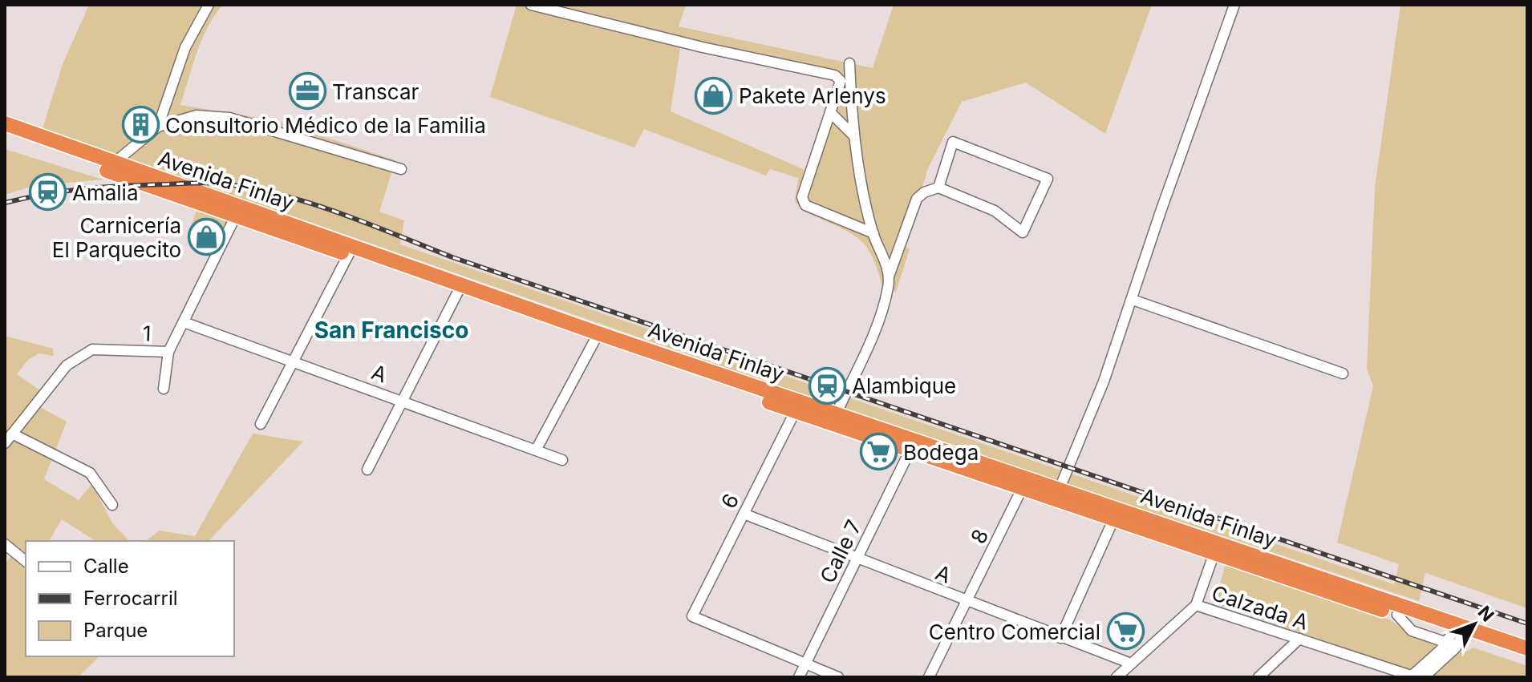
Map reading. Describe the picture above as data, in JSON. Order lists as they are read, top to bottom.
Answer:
{
  "streets": {
    "highway": ["Avenida Finlay"],
    "street": [
      "1",
      "A",
      "6",
      "8",
      "Calle 7",
      "Calzada A"
    ]
  },
  "crossings": [
    ["Avenida Finlay", "1"],
    ["Avenida Finlay", "6"],
    ["Avenida Finlay", "8"],
    ["Avenida Finlay", "Calle 7"],
    ["1", "A"],
    ["A", "6"],
    ["A", "8"],
    ["A", "Calle 7"],
    ["A", "Calzada A"],
    ["6", "Calle 7"]
  ],
  "districts": ["San Francisco"],
  "places": {
    "office": ["Transcar"],
    "shop": ["Pakete Arlenys", "Carnicería El Parquecito"],
    "building": ["Consultorio Médico de la Familia"],
    "station": ["Amalia", "Alambique"],
    "supermarket": ["Bodega", "Centro Comercial"]
  },
  "legend": ["Calle", "Ferrocarril", "Parque"],
  "north": "top right"
}
